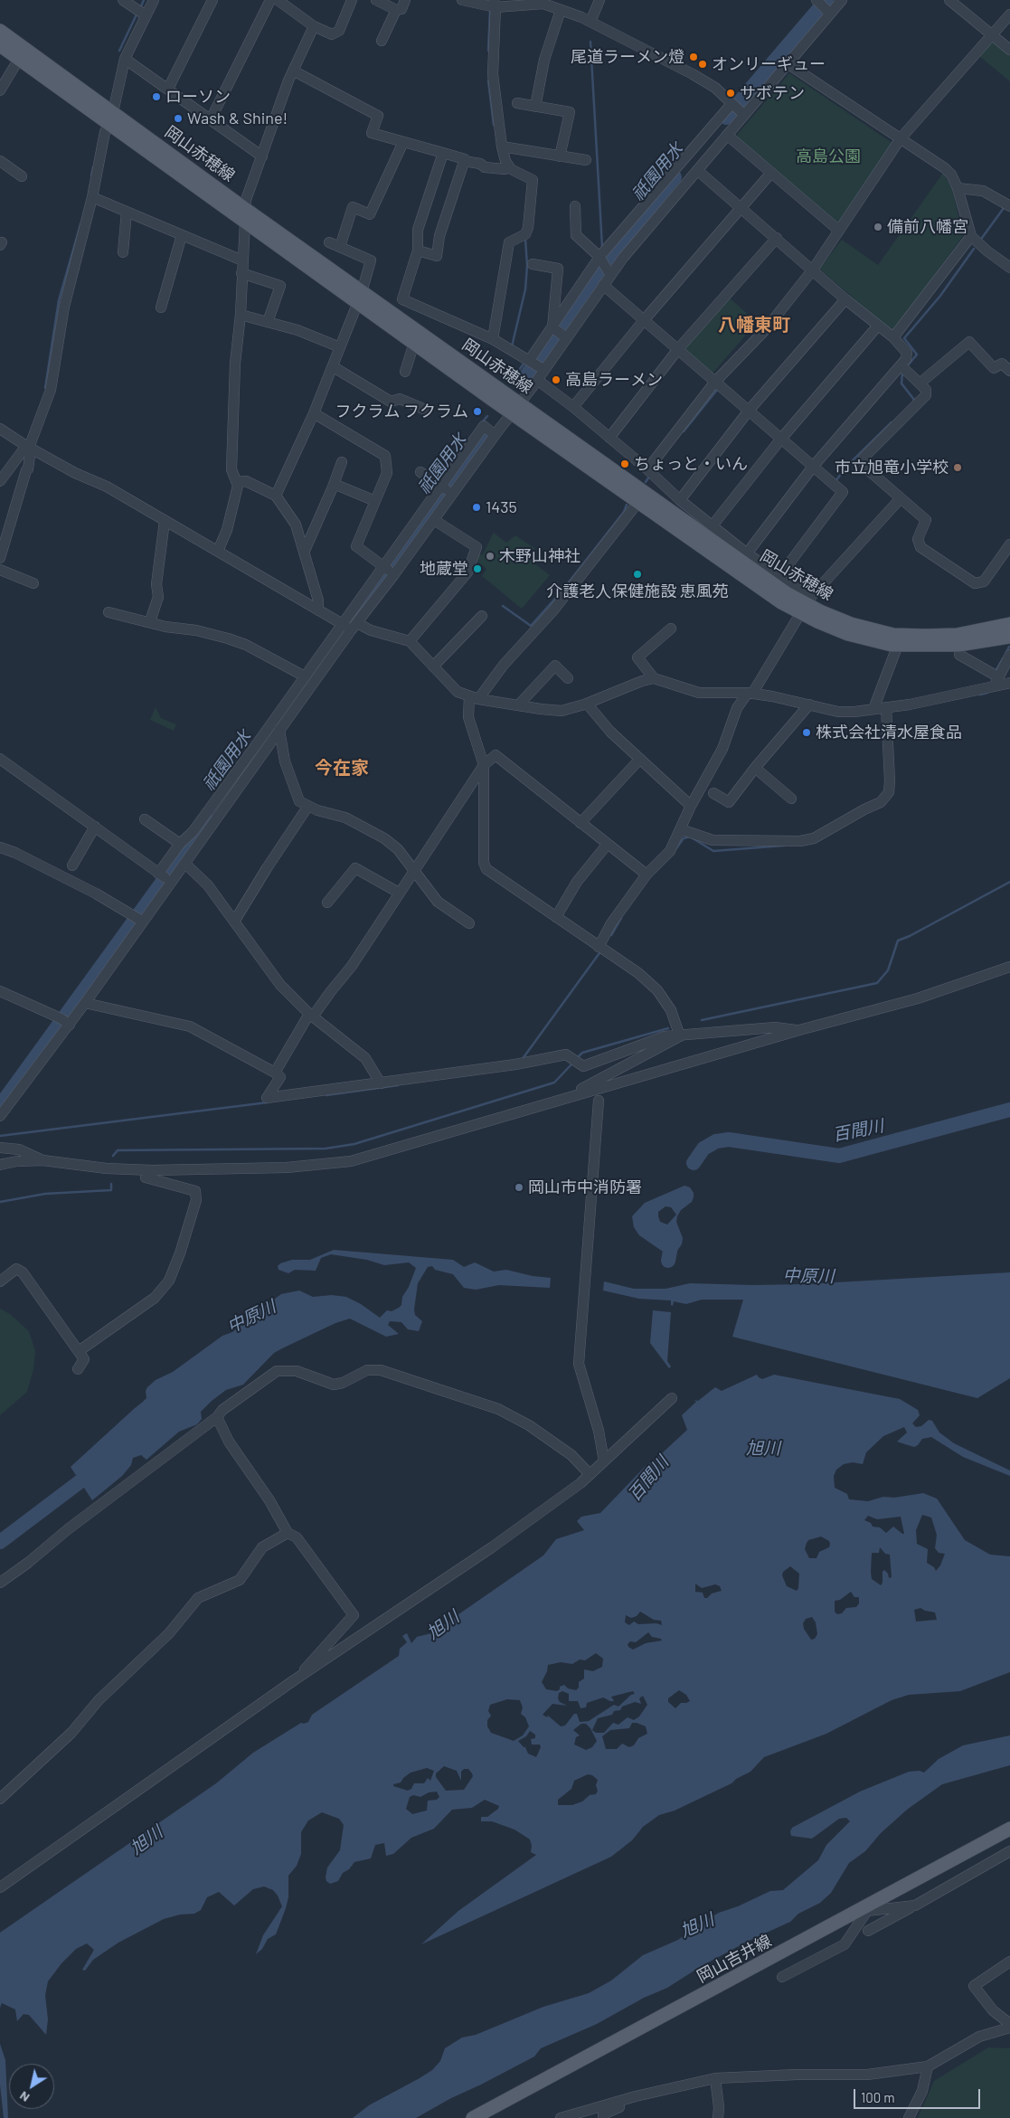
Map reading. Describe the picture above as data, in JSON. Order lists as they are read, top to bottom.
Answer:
{
  "streets": {
    "main road": ["岡山赤穂線", "岡山吉井線"]
  },
  "districts": ["八幡東町", "今在家"],
  "water": [
    "祇園用水",
    "百間川",
    "中原川",
    "旭川"
  ],
  "parks": ["高島公園"],
  "places": [
    "尾道ラーメン燈",
    "オンリーギュー",
    "サボテン",
    "ローソン",
    "Wash & Shine!",
    "備前八幡宮",
    "高島ラーメン",
    "フクラム フクラム",
    "ちょっと・いん",
    "市立旭竜小学校",
    "1435",
    "木野山神社",
    "地蔵堂",
    "介護老人保健施設 恵風苑",
    "株式会社清水屋食品",
    "岡山市中消防署"
  ],
  "scale_bar": "100 m",
  "north": "bottom left"
}
